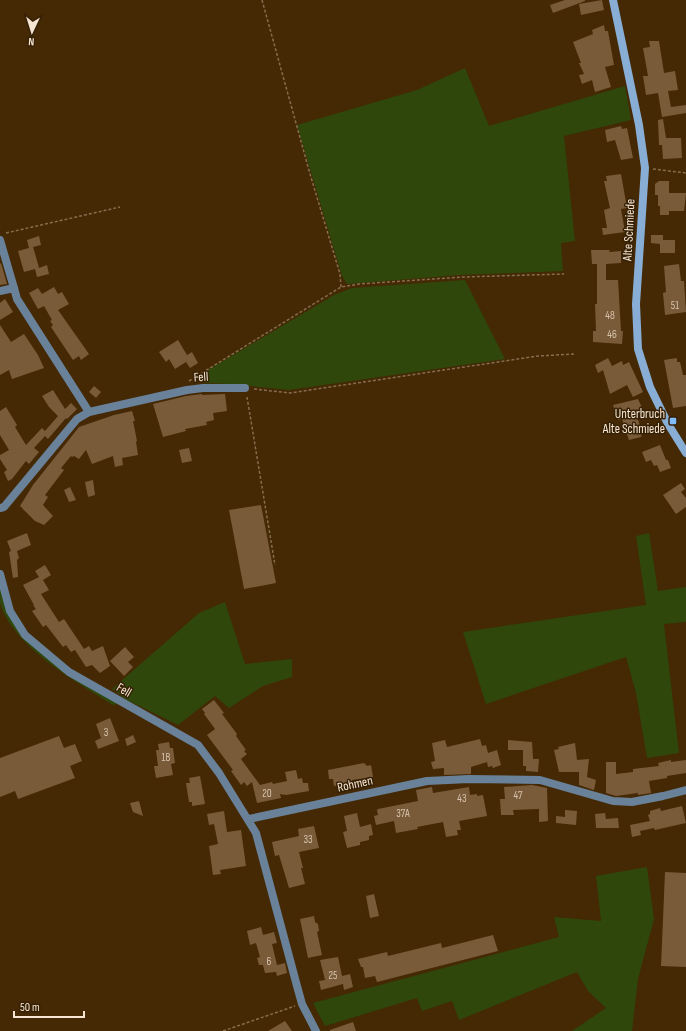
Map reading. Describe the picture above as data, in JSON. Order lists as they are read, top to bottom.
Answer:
{
  "streets": {
    "street": ["Alte Schmiede", "Fell", "Rohmen"]
  },
  "crossings": [
    ["Fell", "Rohmen"]
  ],
  "places": {
    "transit": ["Unterbruch Alte Schmiede"]
  },
  "house_numbers": [
    "51",
    "48",
    "46",
    "3",
    "1B",
    "20",
    "47",
    "43",
    "37A",
    "33",
    "6",
    "25"
  ],
  "scale_bar": "50 m",
  "north": "bottom"
}
